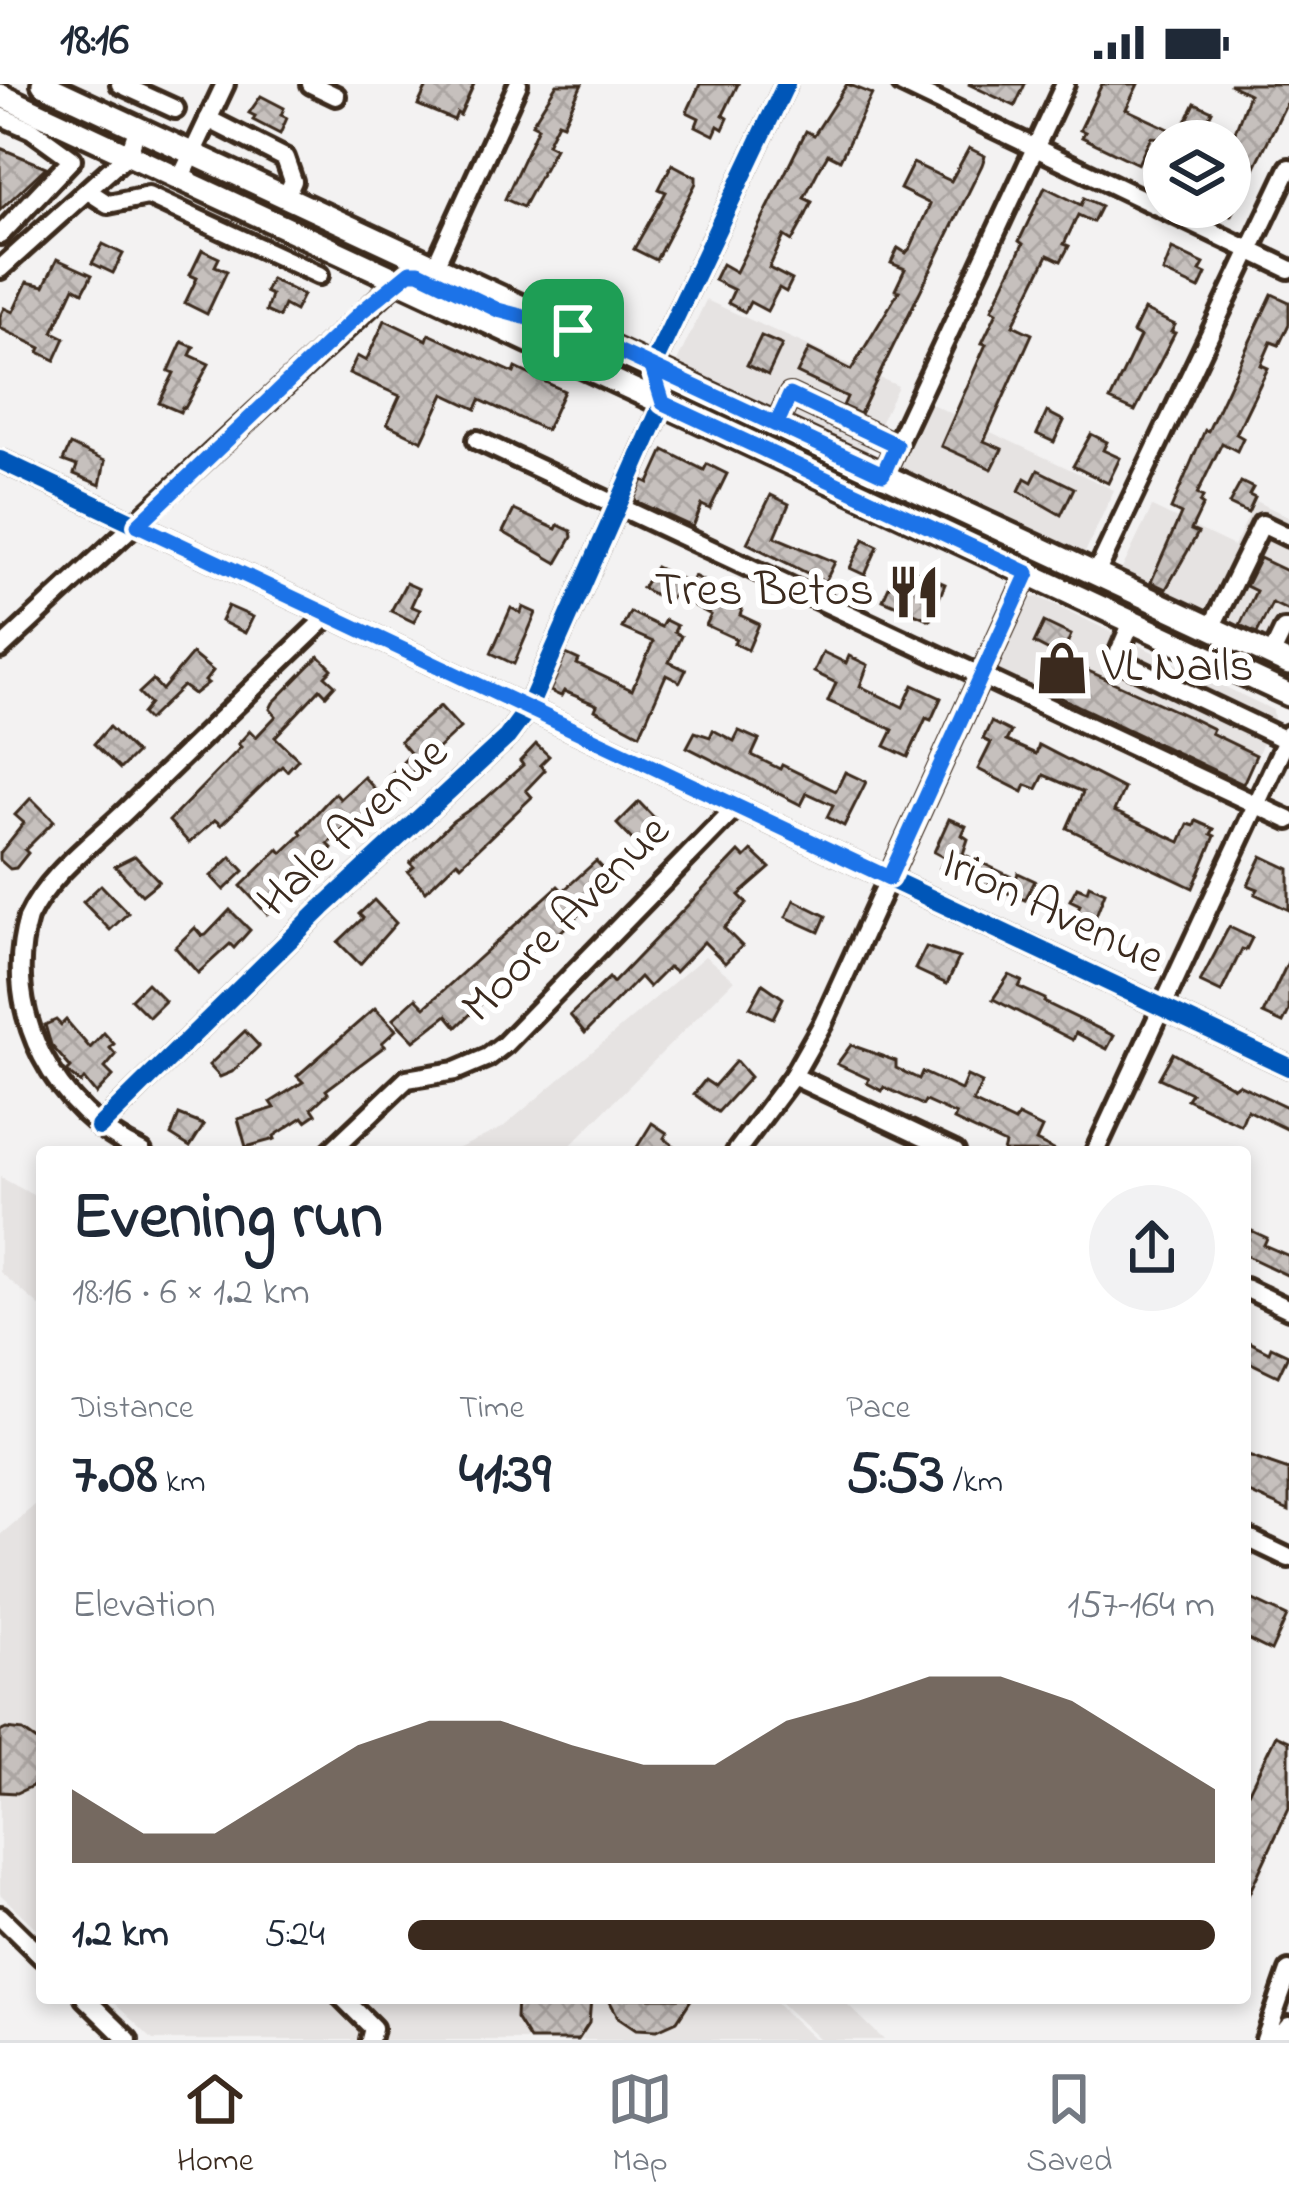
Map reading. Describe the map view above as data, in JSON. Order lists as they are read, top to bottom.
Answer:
{
  "streets": {
    "street": ["Hale Avenue", "Irion Avenue", "Moore Avenue"]
  },
  "crossings": [
    ["Hale Avenue", "Irion Avenue"],
    ["Irion Avenue", "Moore Avenue"]
  ],
  "places": {
    "restaurant": ["Tres Betos"],
    "shop": ["VL Nails"]
  },
  "page": {
    "status": "18:16",
    "heading": ["Evening run", "18:16 · 6 × 1.2 km"],
    "stats": [
      ["Distance", "7.08 km"],
      ["Time", "41:39"],
      ["Pace", "5:53 /km"]
    ],
    "chart": ["Elevation", "157–164 m"],
    "list": [
      {
        "name": "1.2 km",
        "note": "5:24"
      }
    ],
    "tabs": ["Home", "Map", "Saved"]
  }
}
